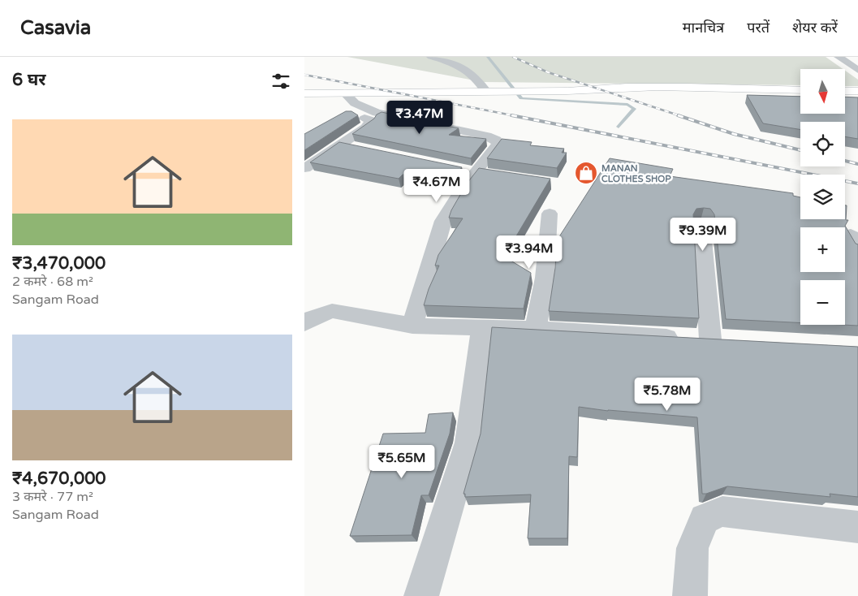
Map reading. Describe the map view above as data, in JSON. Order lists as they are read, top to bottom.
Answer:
{
  "places": {
    "shop": ["MANAN CLOTHES SHOP"]
  },
  "north": "bottom",
  "page": {
    "header": "Casavia",
    "nav": ["मानचित्र", "परतें", "शेयर करें"],
    "heading": "6 घर",
    "map_buttons": ["+", "−"],
    "price": [
      "₹3.47M",
      "₹4.67M",
      "₹9.39M",
      "₹3.94M",
      "₹5.78M",
      "₹5.65M"
    ],
    "list": [
      {
        "name": "₹3,470,000",
        "note": "2 कमरे · 68 m² · Sangam Road"
      },
      {
        "name": "₹4,670,000",
        "note": "3 कमरे · 77 m² · Sangam Road"
      }
    ]
  }
}
